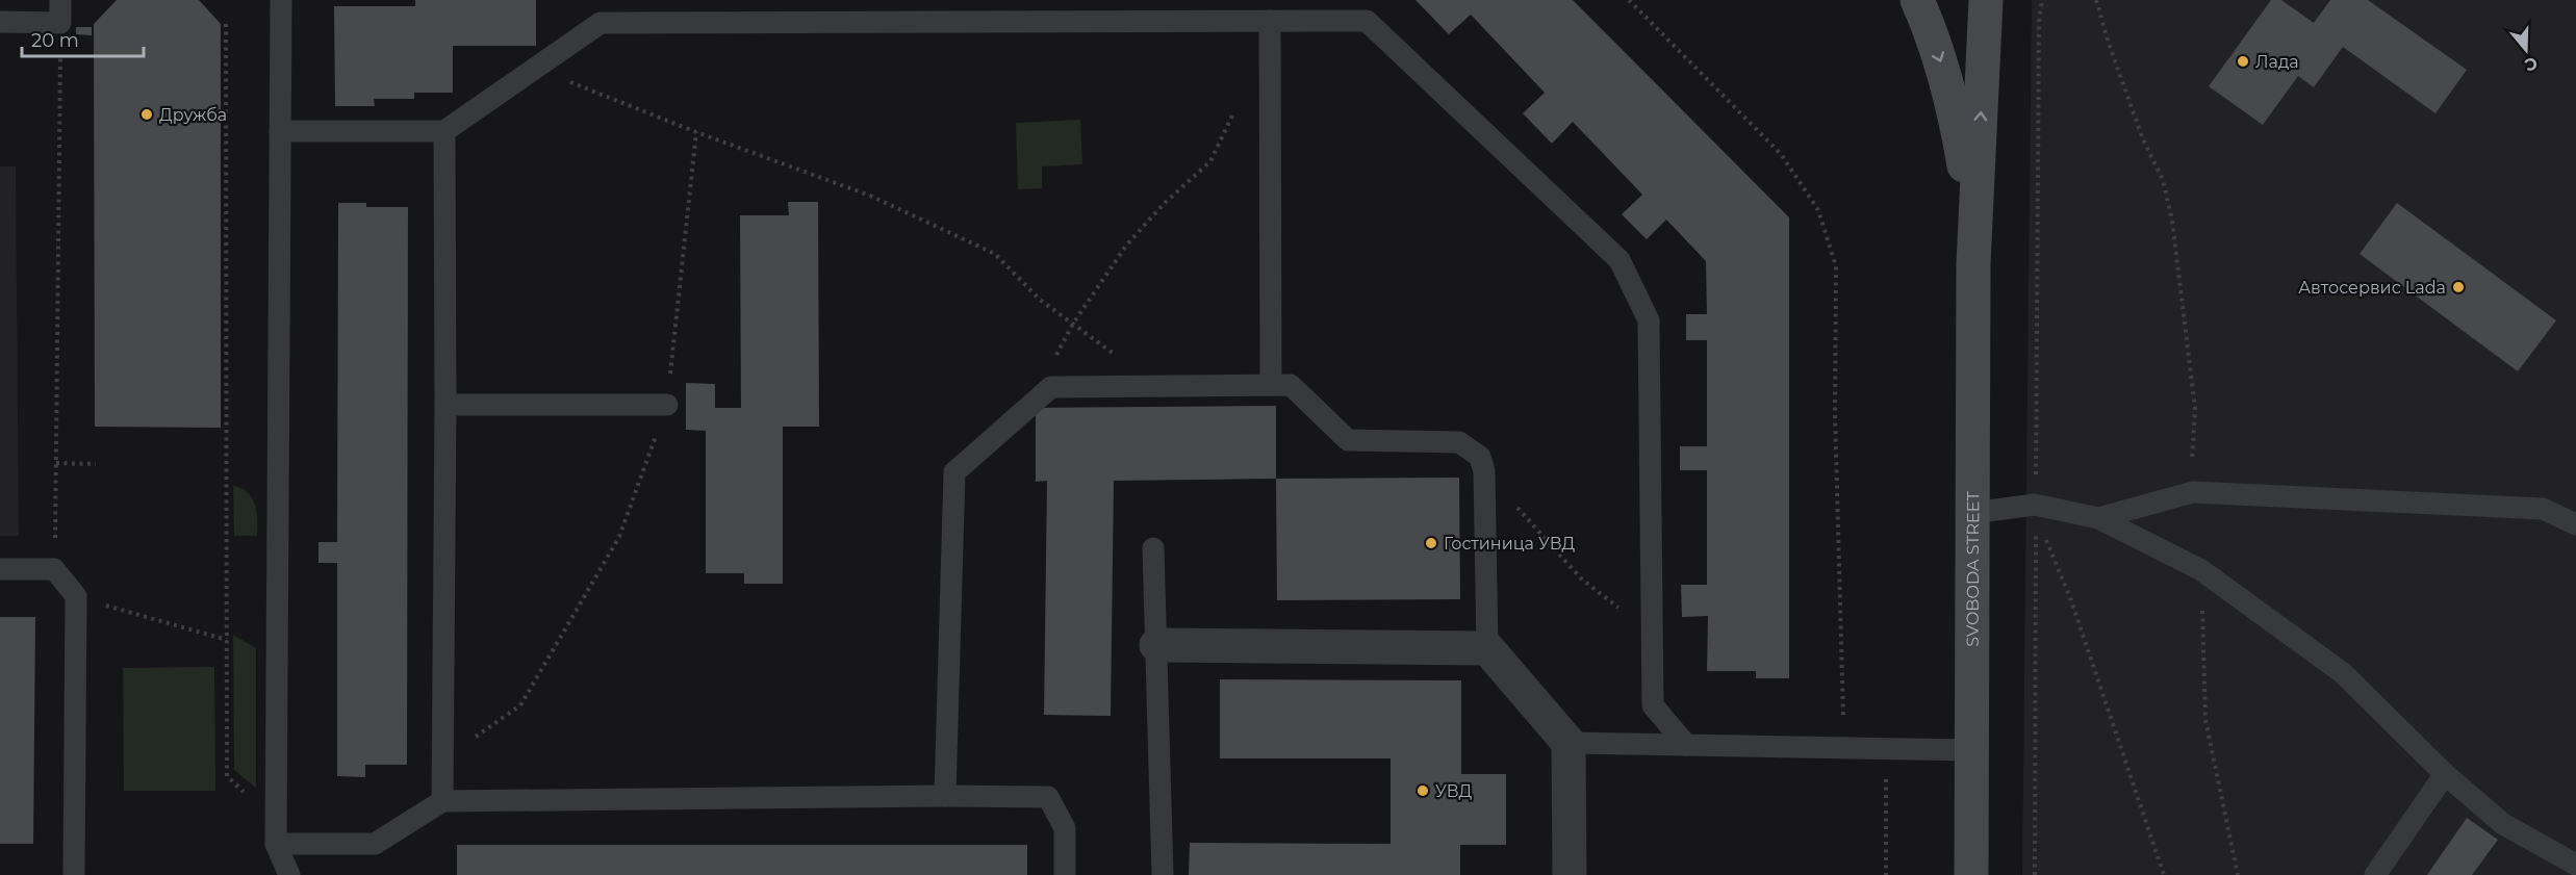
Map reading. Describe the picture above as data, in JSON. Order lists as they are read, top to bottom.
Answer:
{
  "streets": {
    "main road": ["SVOBODA STREET"]
  },
  "places": [
    "Лада",
    "Дружба",
    "Автосервис Lada",
    "Гостиница УВД",
    "УВД"
  ],
  "scale_bar": "20 m",
  "north": "bottom"
}
